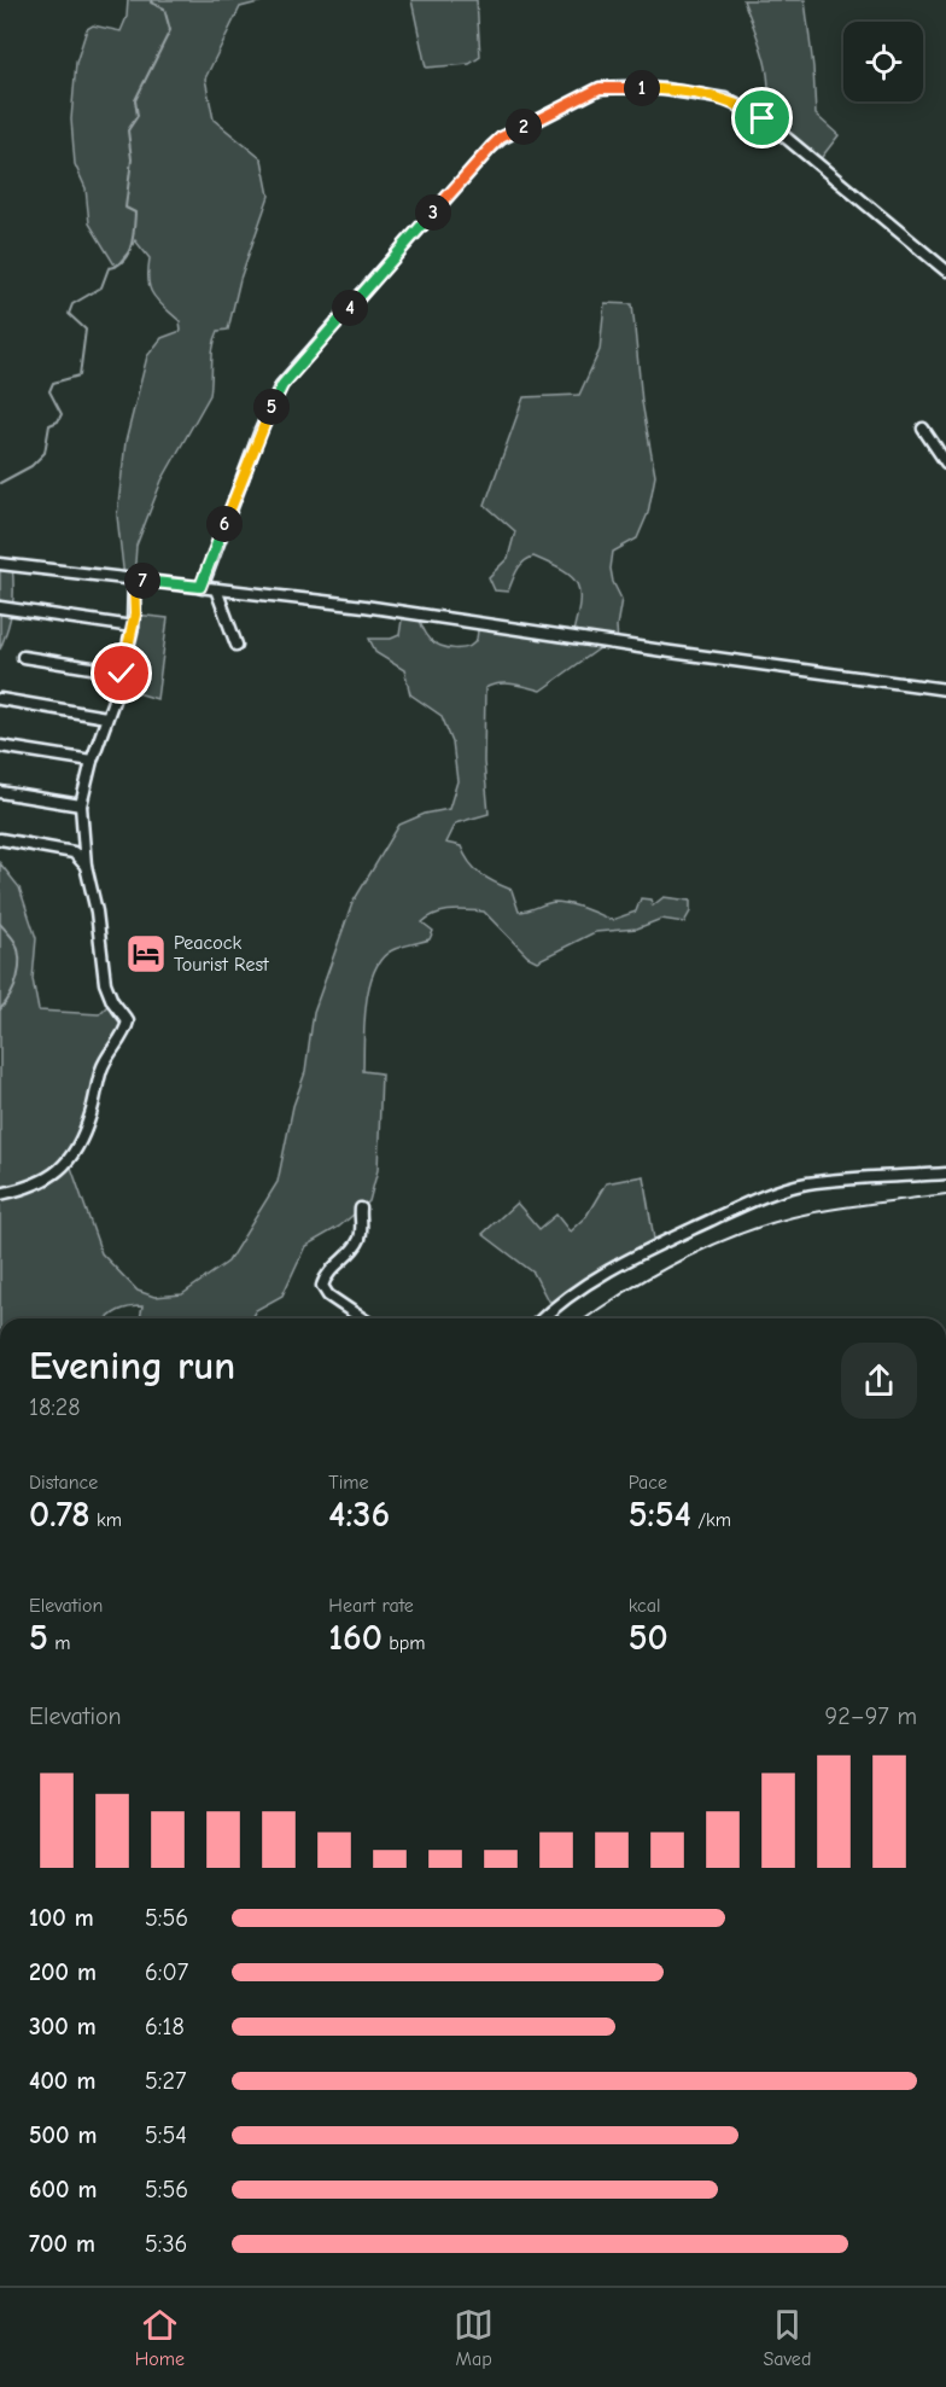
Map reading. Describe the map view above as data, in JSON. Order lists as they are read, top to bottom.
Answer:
{
  "places": {
    "hotel": ["Peacock Tourist Rest"]
  },
  "page": {
    "pins": [
      "1",
      "2",
      "3",
      "4",
      "5",
      "6",
      "7"
    ],
    "heading": ["Evening run", "18:28"],
    "stats": [
      ["Distance", "0.78 km"],
      ["Time", "4:36"],
      ["Pace", "5:54 /km"],
      ["Elevation", "5 m"],
      ["Heart rate", "160 bpm"],
      ["kcal", "50"]
    ],
    "chart": ["Elevation", "92–97 m"],
    "list": [
      {
        "name": "100 m",
        "note": "5:56"
      },
      {
        "name": "200 m",
        "note": "6:07"
      },
      {
        "name": "300 m",
        "note": "6:18"
      },
      {
        "name": "400 m",
        "note": "5:27"
      },
      {
        "name": "500 m",
        "note": "5:54"
      },
      {
        "name": "600 m",
        "note": "5:56"
      },
      {
        "name": "700 m",
        "note": "5:36"
      }
    ],
    "tabs": ["Home", "Map", "Saved"]
  }
}
